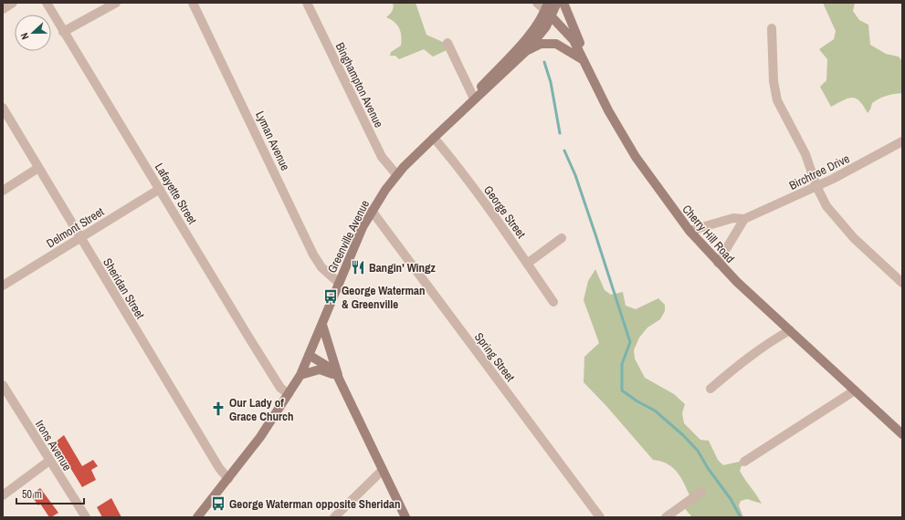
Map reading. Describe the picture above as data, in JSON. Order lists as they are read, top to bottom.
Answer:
{
  "streets": {
    "main road": ["Cherry Hill Road", "Greenville Avenue"],
    "street": [
      "Binghampton Avenue",
      "Lyman Avenue",
      "Birchtree Drive",
      "Lafayette Street",
      "George Street",
      "Delmont Street",
      "Sheridan Street",
      "Spring Street",
      "Irons Avenue"
    ]
  },
  "crossings": [
    ["Binghampton Avenue", "Greenville Avenue"],
    ["Lyman Avenue", "Greenville Avenue"],
    ["Birchtree Drive", "Cherry Hill Road"],
    ["Lafayette Street", "Delmont Street"],
    ["Lafayette Street", "Greenville Avenue"],
    ["George Street", "Greenville Avenue"],
    ["Delmont Street", "Sheridan Street"],
    ["Cherry Hill Road", "Greenville Avenue"],
    ["Greenville Avenue", "Sheridan Street"],
    ["Greenville Avenue", "Spring Street"]
  ],
  "places": {
    "restaurant": ["Bangin' Wingz"],
    "bus stop": ["George Waterman & Greenville", "George Waterman opposite Sheridan"],
    "church": ["Our Lady of Grace Church"]
  },
  "scale_bar": "50 m",
  "north": "left"
}
